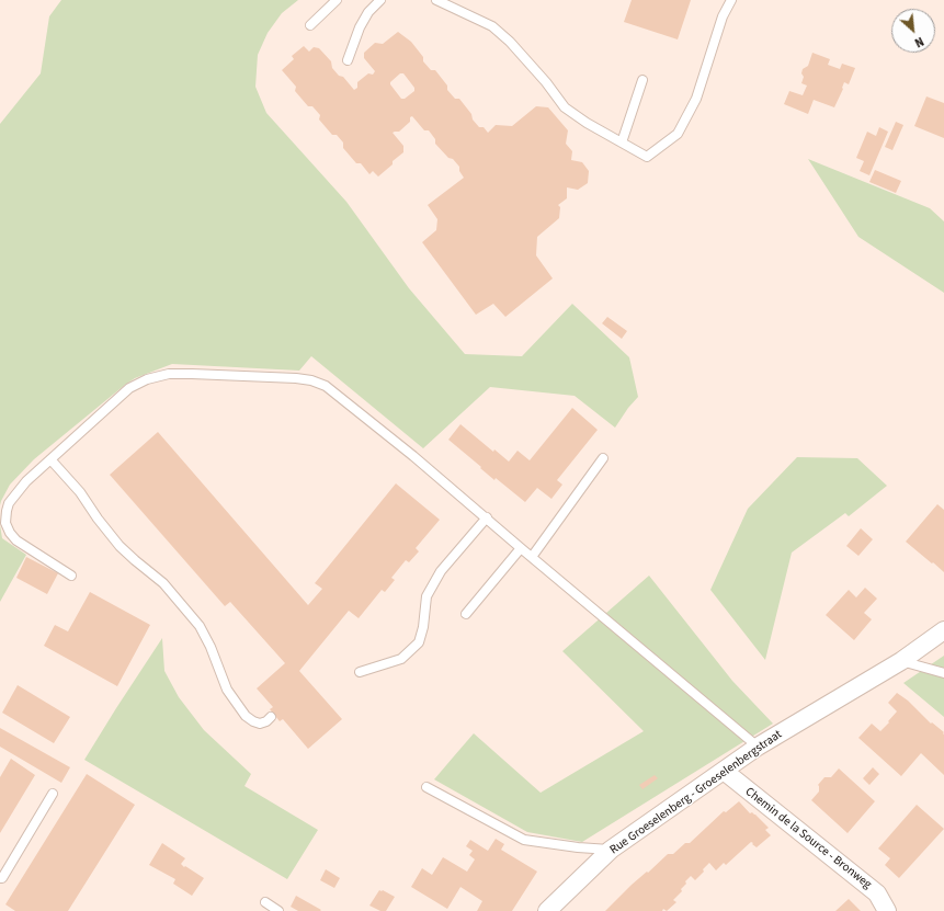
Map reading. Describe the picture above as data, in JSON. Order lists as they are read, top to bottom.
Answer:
{
  "streets": {
    "street": ["Rue Groeselenberg - Groeselenbergstraat", "Chemin de la Source - Bronweg"]
  },
  "crossings": [
    ["Rue Groeselenberg - Groeselenbergstraat", "Chemin de la Source - Bronweg"]
  ],
  "north": "bottom right"
}
